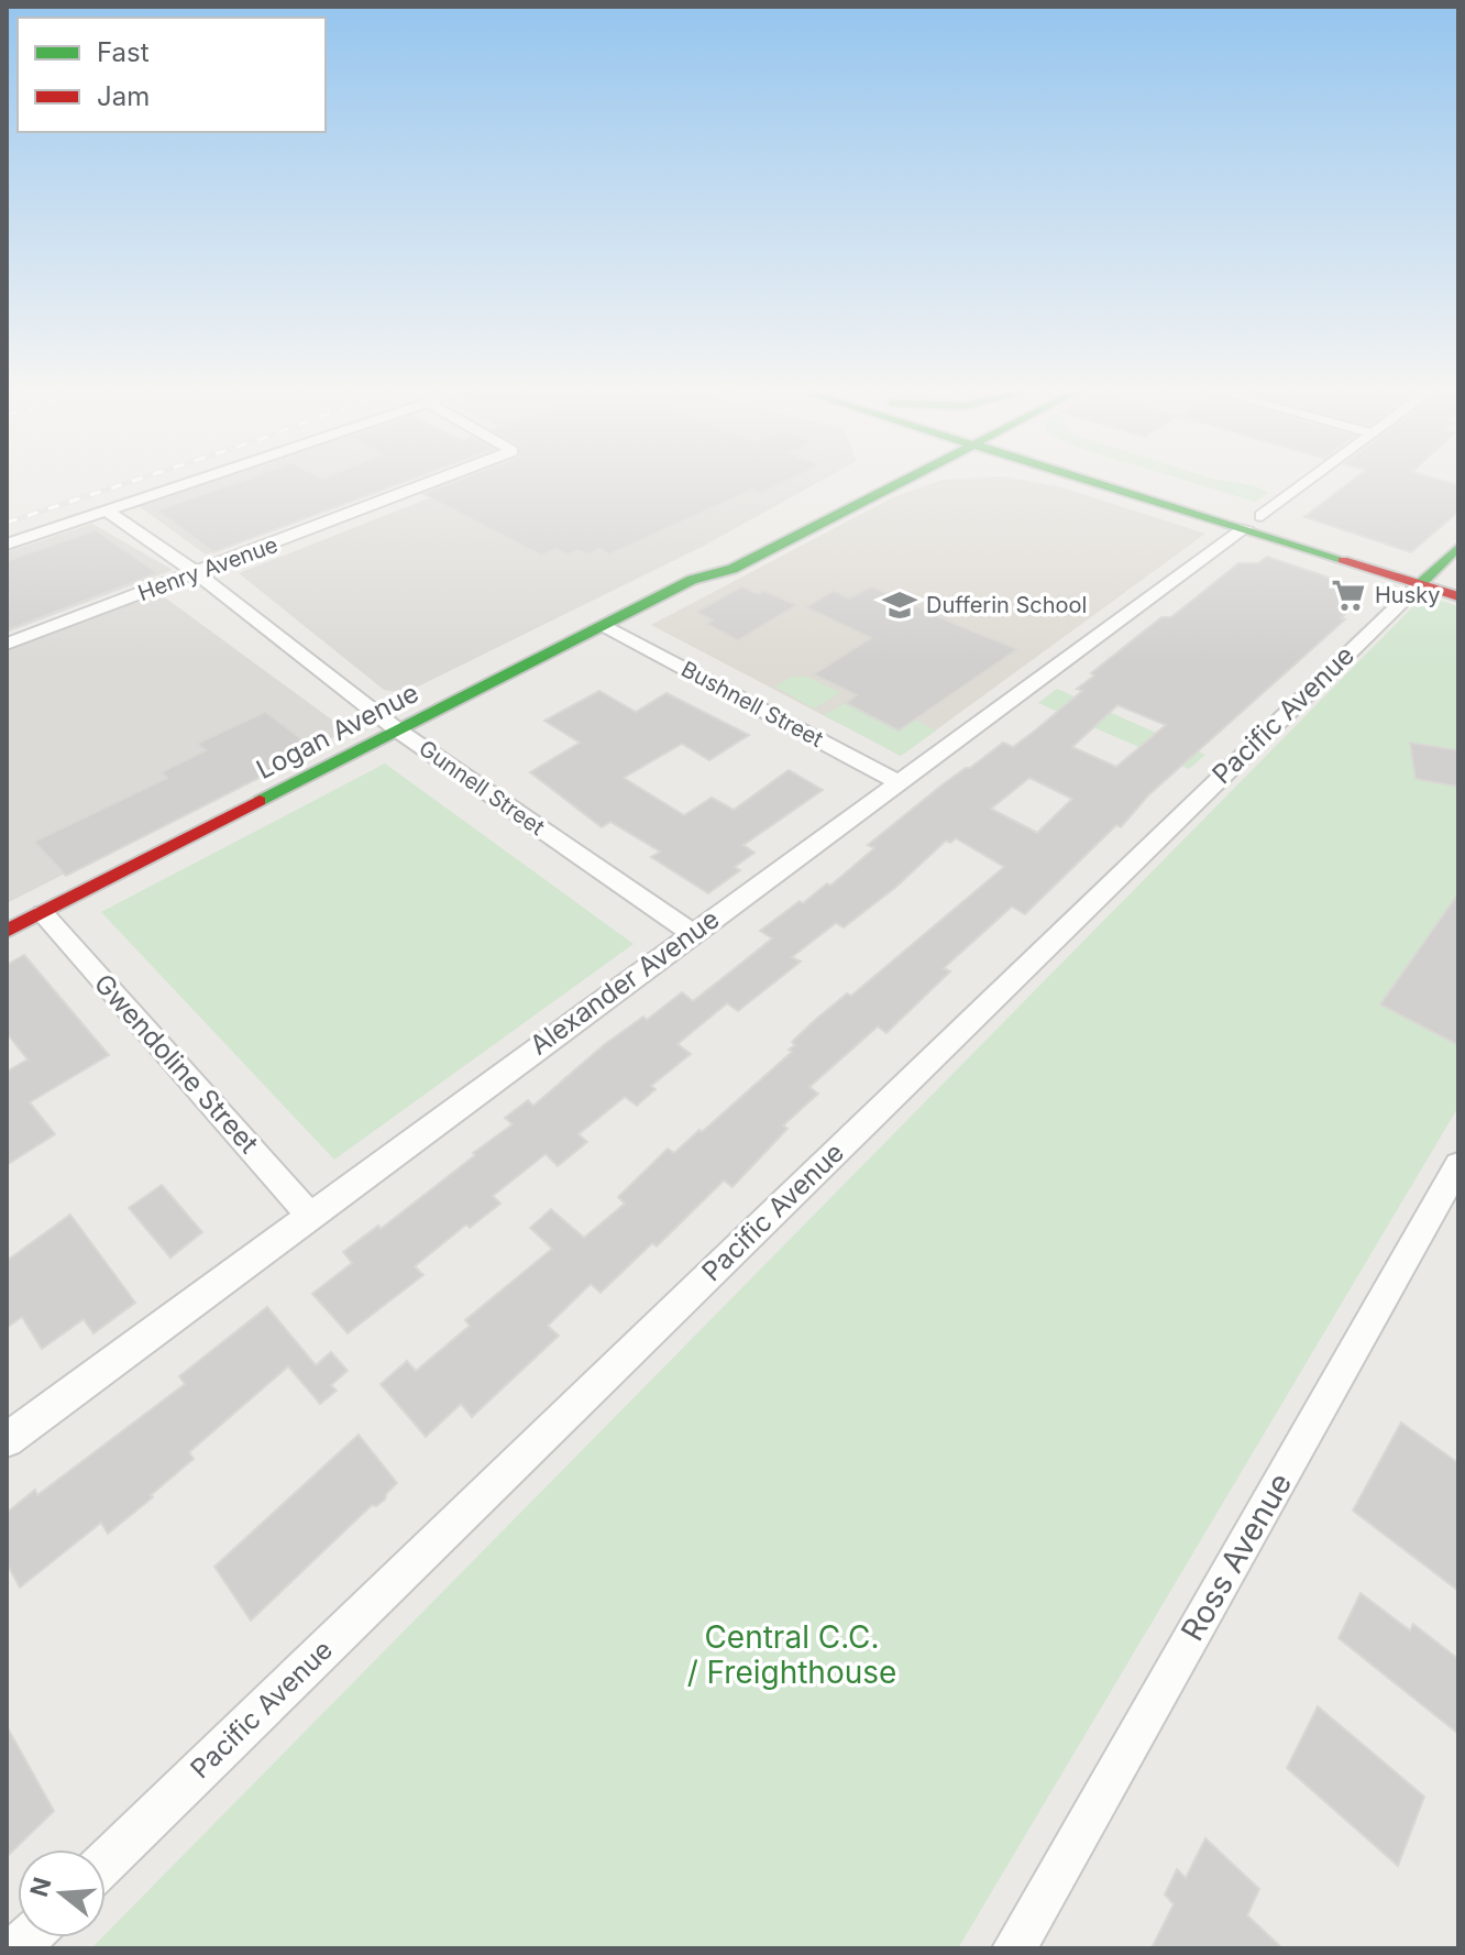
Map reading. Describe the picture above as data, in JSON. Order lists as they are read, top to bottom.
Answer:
{
  "streets": {
    "main road": ["Pacific Avenue", "Logan Avenue"],
    "street": [
      "Henry Avenue",
      "Bushnell Street",
      "Gunnell Street",
      "Alexander Avenue",
      "Gwendoline Street",
      "Ross Avenue"
    ]
  },
  "crossings": [
    ["Henry Avenue", "Gunnell Street"],
    ["Bushnell Street", "Logan Avenue"],
    ["Bushnell Street", "Alexander Avenue"],
    ["Logan Avenue", "Gunnell Street"],
    ["Logan Avenue", "Gwendoline Street"],
    ["Gunnell Street", "Alexander Avenue"],
    ["Alexander Avenue", "Gwendoline Street"]
  ],
  "parks": ["Central C.C. / Freighthouse"],
  "places": {
    "supermarket": ["Husky"],
    "school or university": ["Dufferin School"]
  },
  "legend": ["Fast", "Jam"],
  "north": "left"
}
